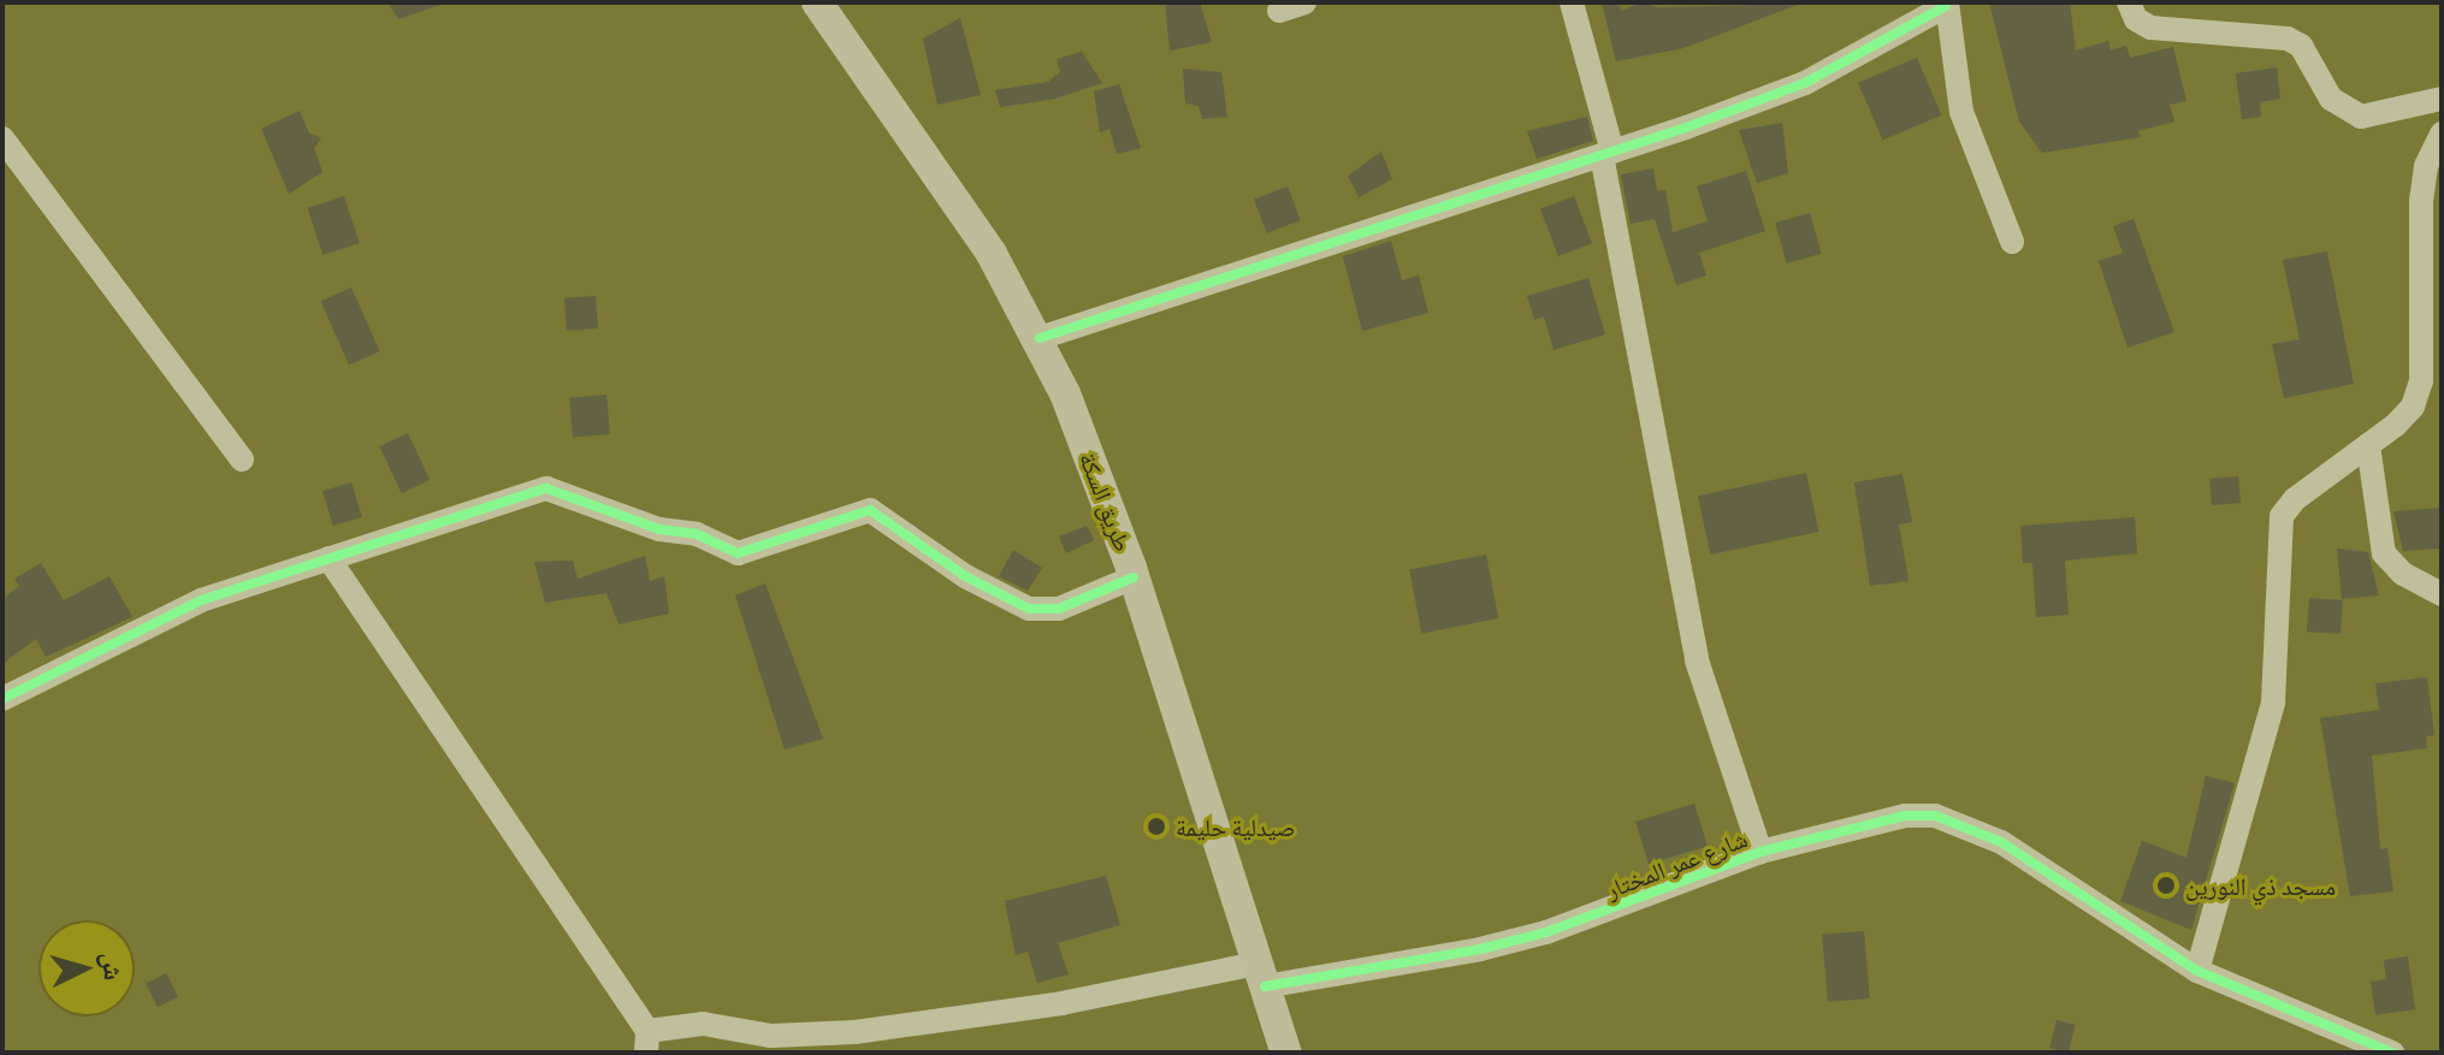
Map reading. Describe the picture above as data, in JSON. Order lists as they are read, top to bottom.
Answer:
{
  "streets": {
    "main road": ["طريق السكة"],
    "street": ["شارع عمر المختار"]
  },
  "crossings": [
    ["طريق السكة", "شارع عمر المختار"]
  ],
  "places": ["صيدلية حليمة", "مسجد ذي النورين"],
  "north": "right"
}
